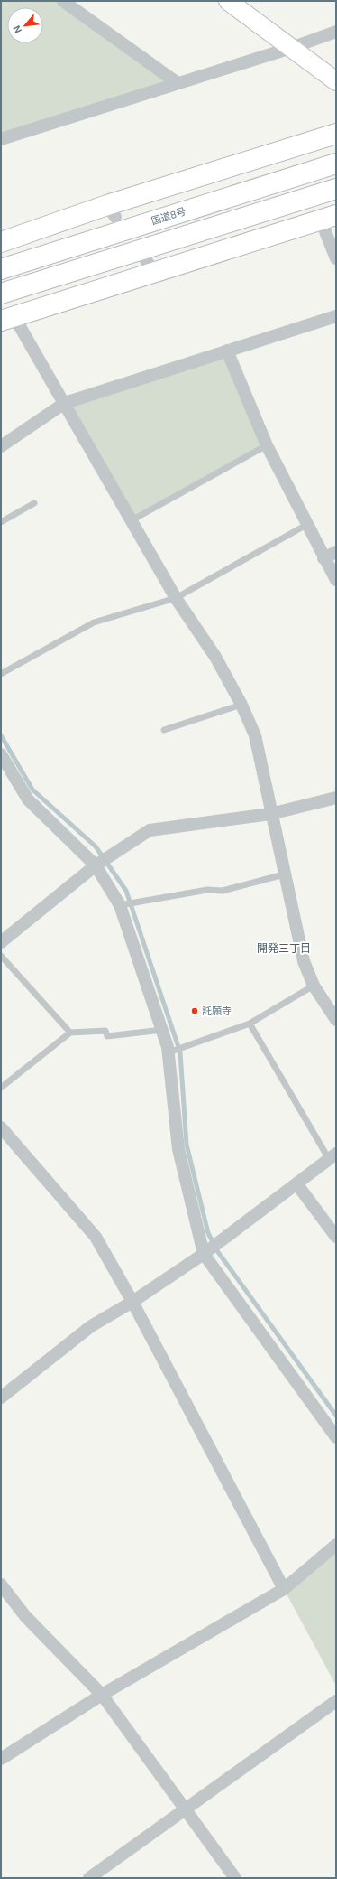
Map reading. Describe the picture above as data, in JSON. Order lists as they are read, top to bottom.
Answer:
{
  "streets": {
    "highway": ["国道8号"]
  },
  "districts": ["開発三丁目"],
  "places": ["託願寺"],
  "north": "bottom left"
}
